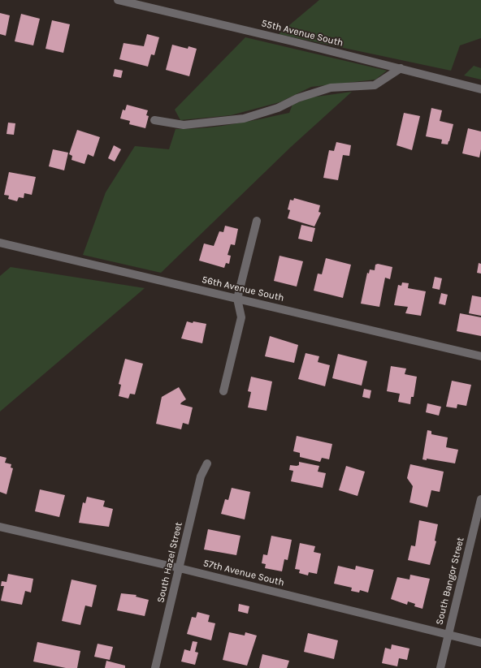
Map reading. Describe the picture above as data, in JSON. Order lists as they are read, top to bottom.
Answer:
{
  "streets": {
    "street": [
      "55th Avenue South",
      "56th Avenue South",
      "South Hazel Street",
      "57th Avenue South",
      "South Bangor Street"
    ]
  },
  "crossings": [
    ["South Hazel Street", "57th Avenue South"],
    ["57th Avenue South", "South Bangor Street"]
  ]
}
